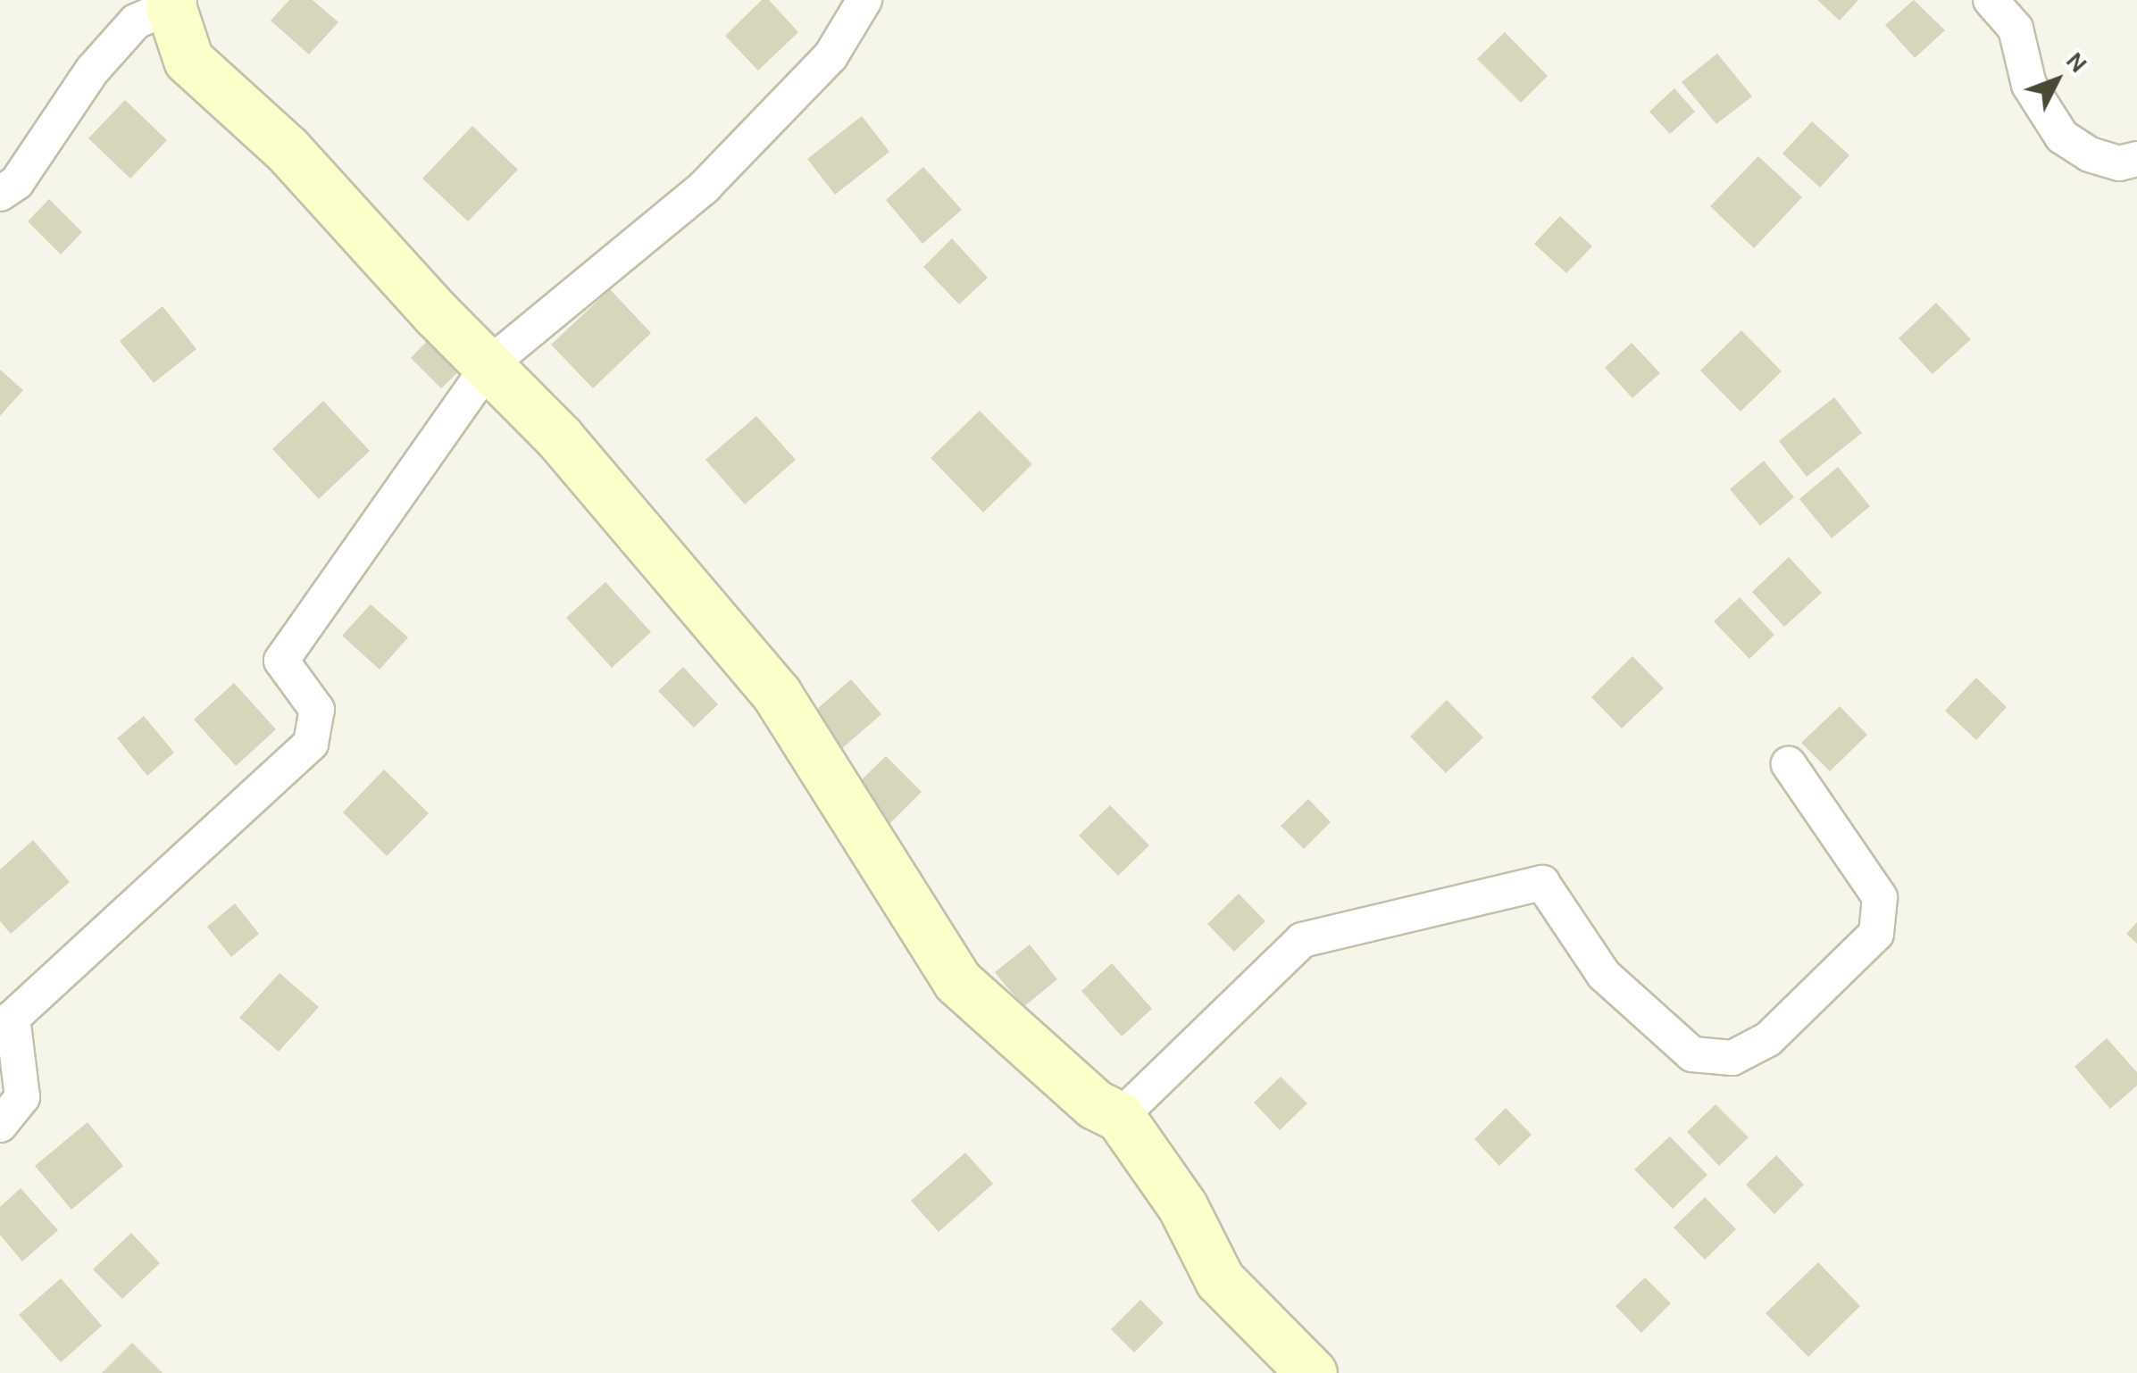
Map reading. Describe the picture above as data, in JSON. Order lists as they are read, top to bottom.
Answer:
{
  "north": "top right"
}
